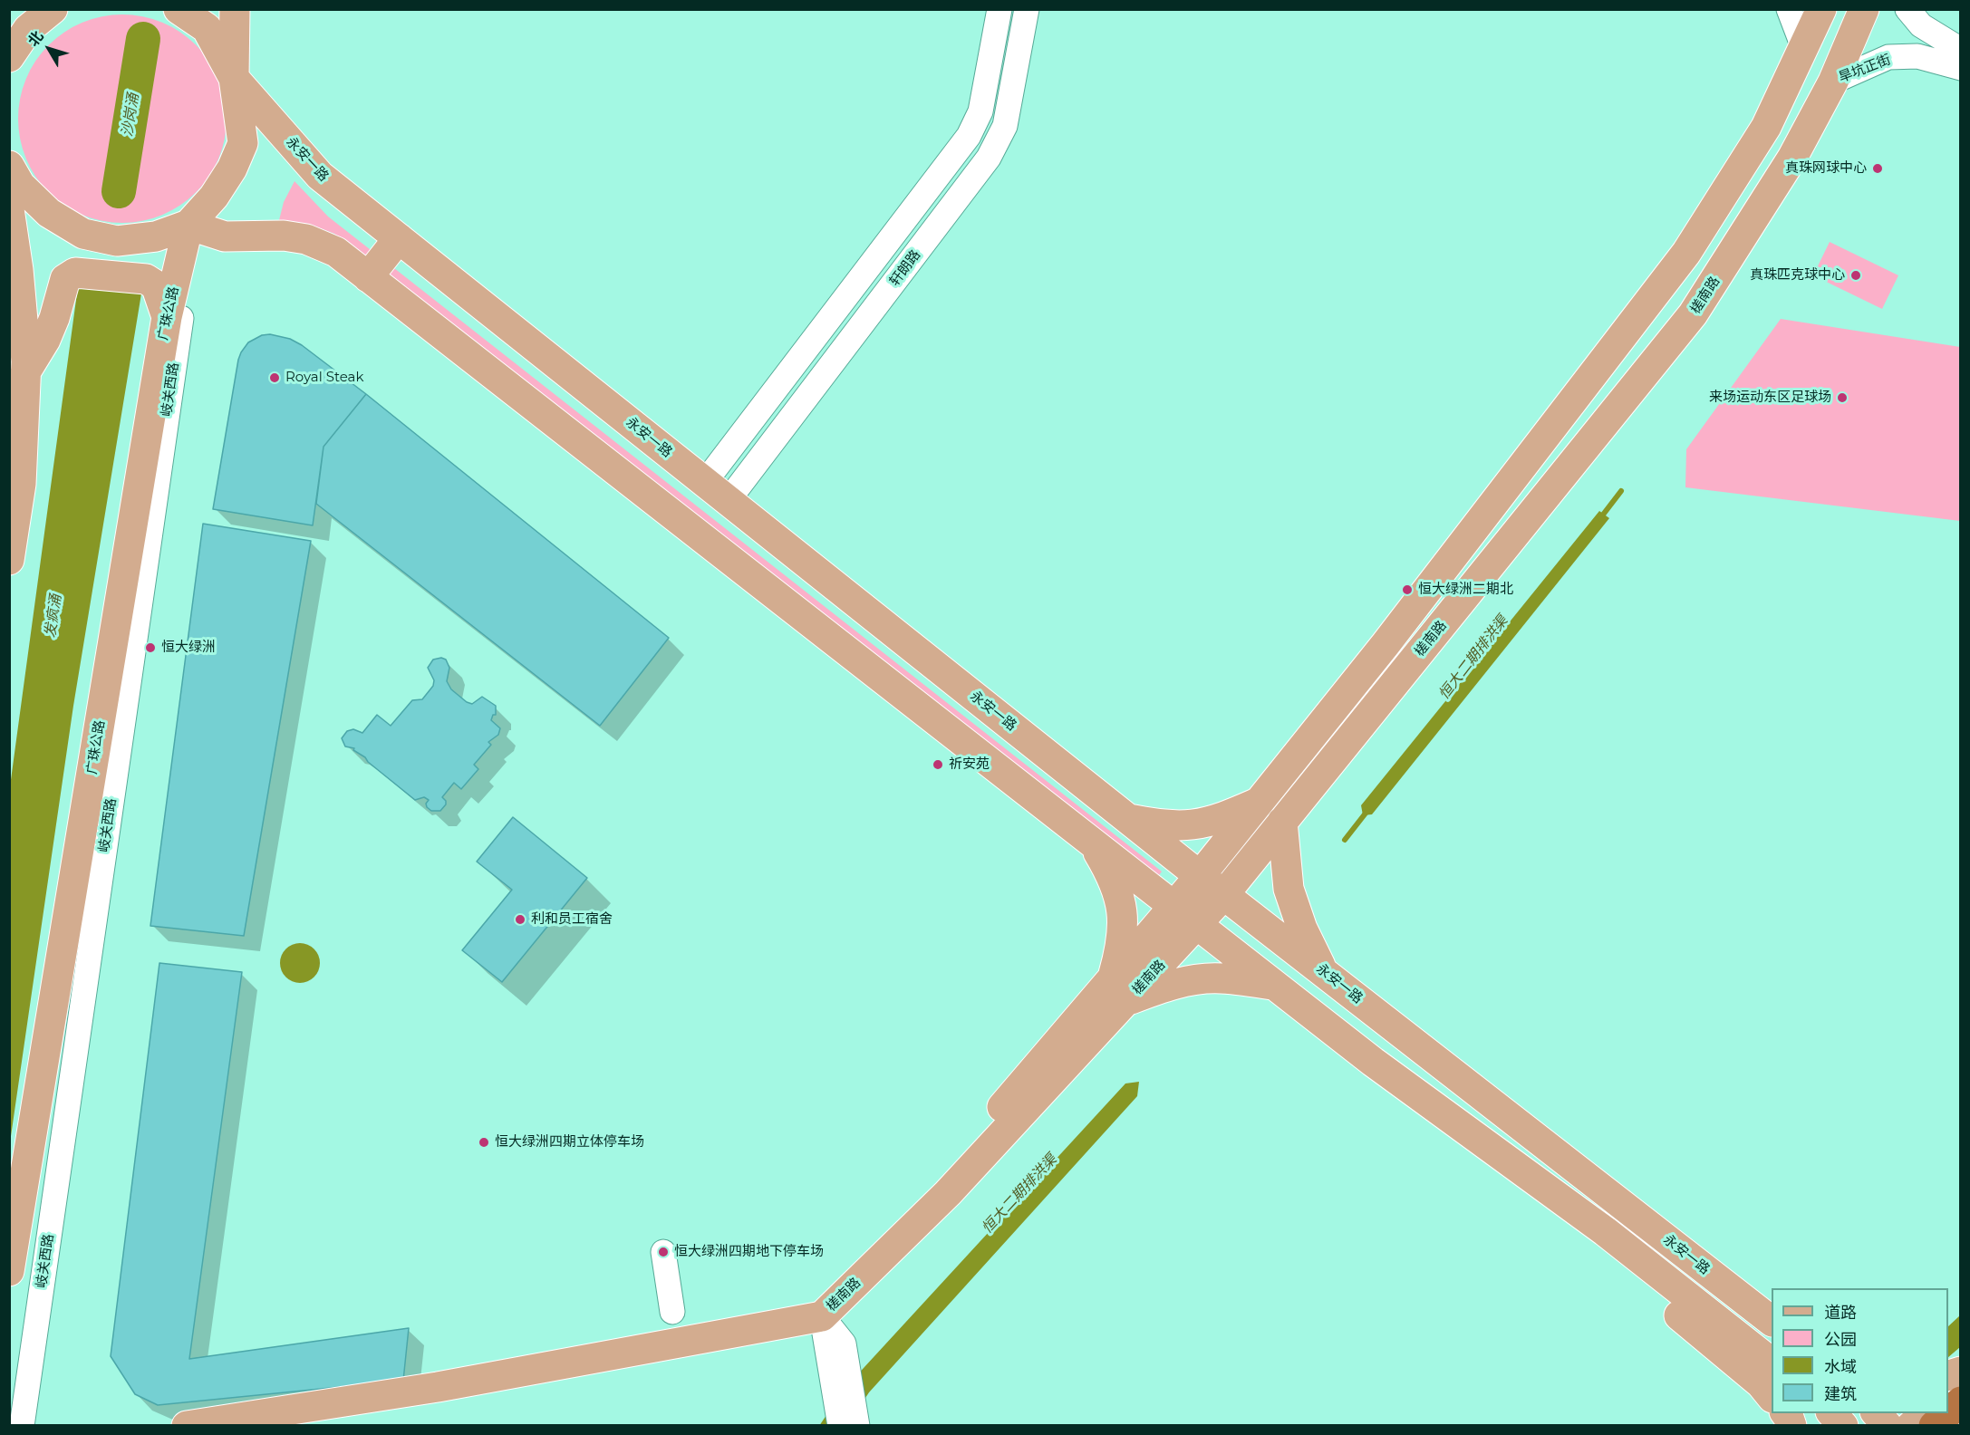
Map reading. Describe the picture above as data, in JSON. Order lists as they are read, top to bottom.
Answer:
{
  "streets": {
    "main road": ["永安一路", "槎南路", "广珠公路"],
    "street": ["旱坑正街", "轩朗路", "岐关西路"]
  },
  "crossings": [
    ["旱坑正街", "槎南路"],
    ["永安一路", "轩朗路"],
    ["永安一路", "槎南路"],
    ["广珠公路", "岐关西路"]
  ],
  "water": ["沙岗涌", "发疯涌", "恒大二期排洪渠"],
  "places": [
    "真珠网球中心",
    "真珠匹克球中心",
    "Royal Steak",
    "来场运动东区足球场",
    "恒大绿洲二期北",
    "恒大绿洲",
    "祈安苑",
    "利和员工宿舍",
    "恒大绿洲四期立体停车场",
    "恒大绿洲四期地下停车场"
  ],
  "legend": [
    "道路",
    "公园",
    "水域",
    "建筑"
  ],
  "north": "top left"
}
